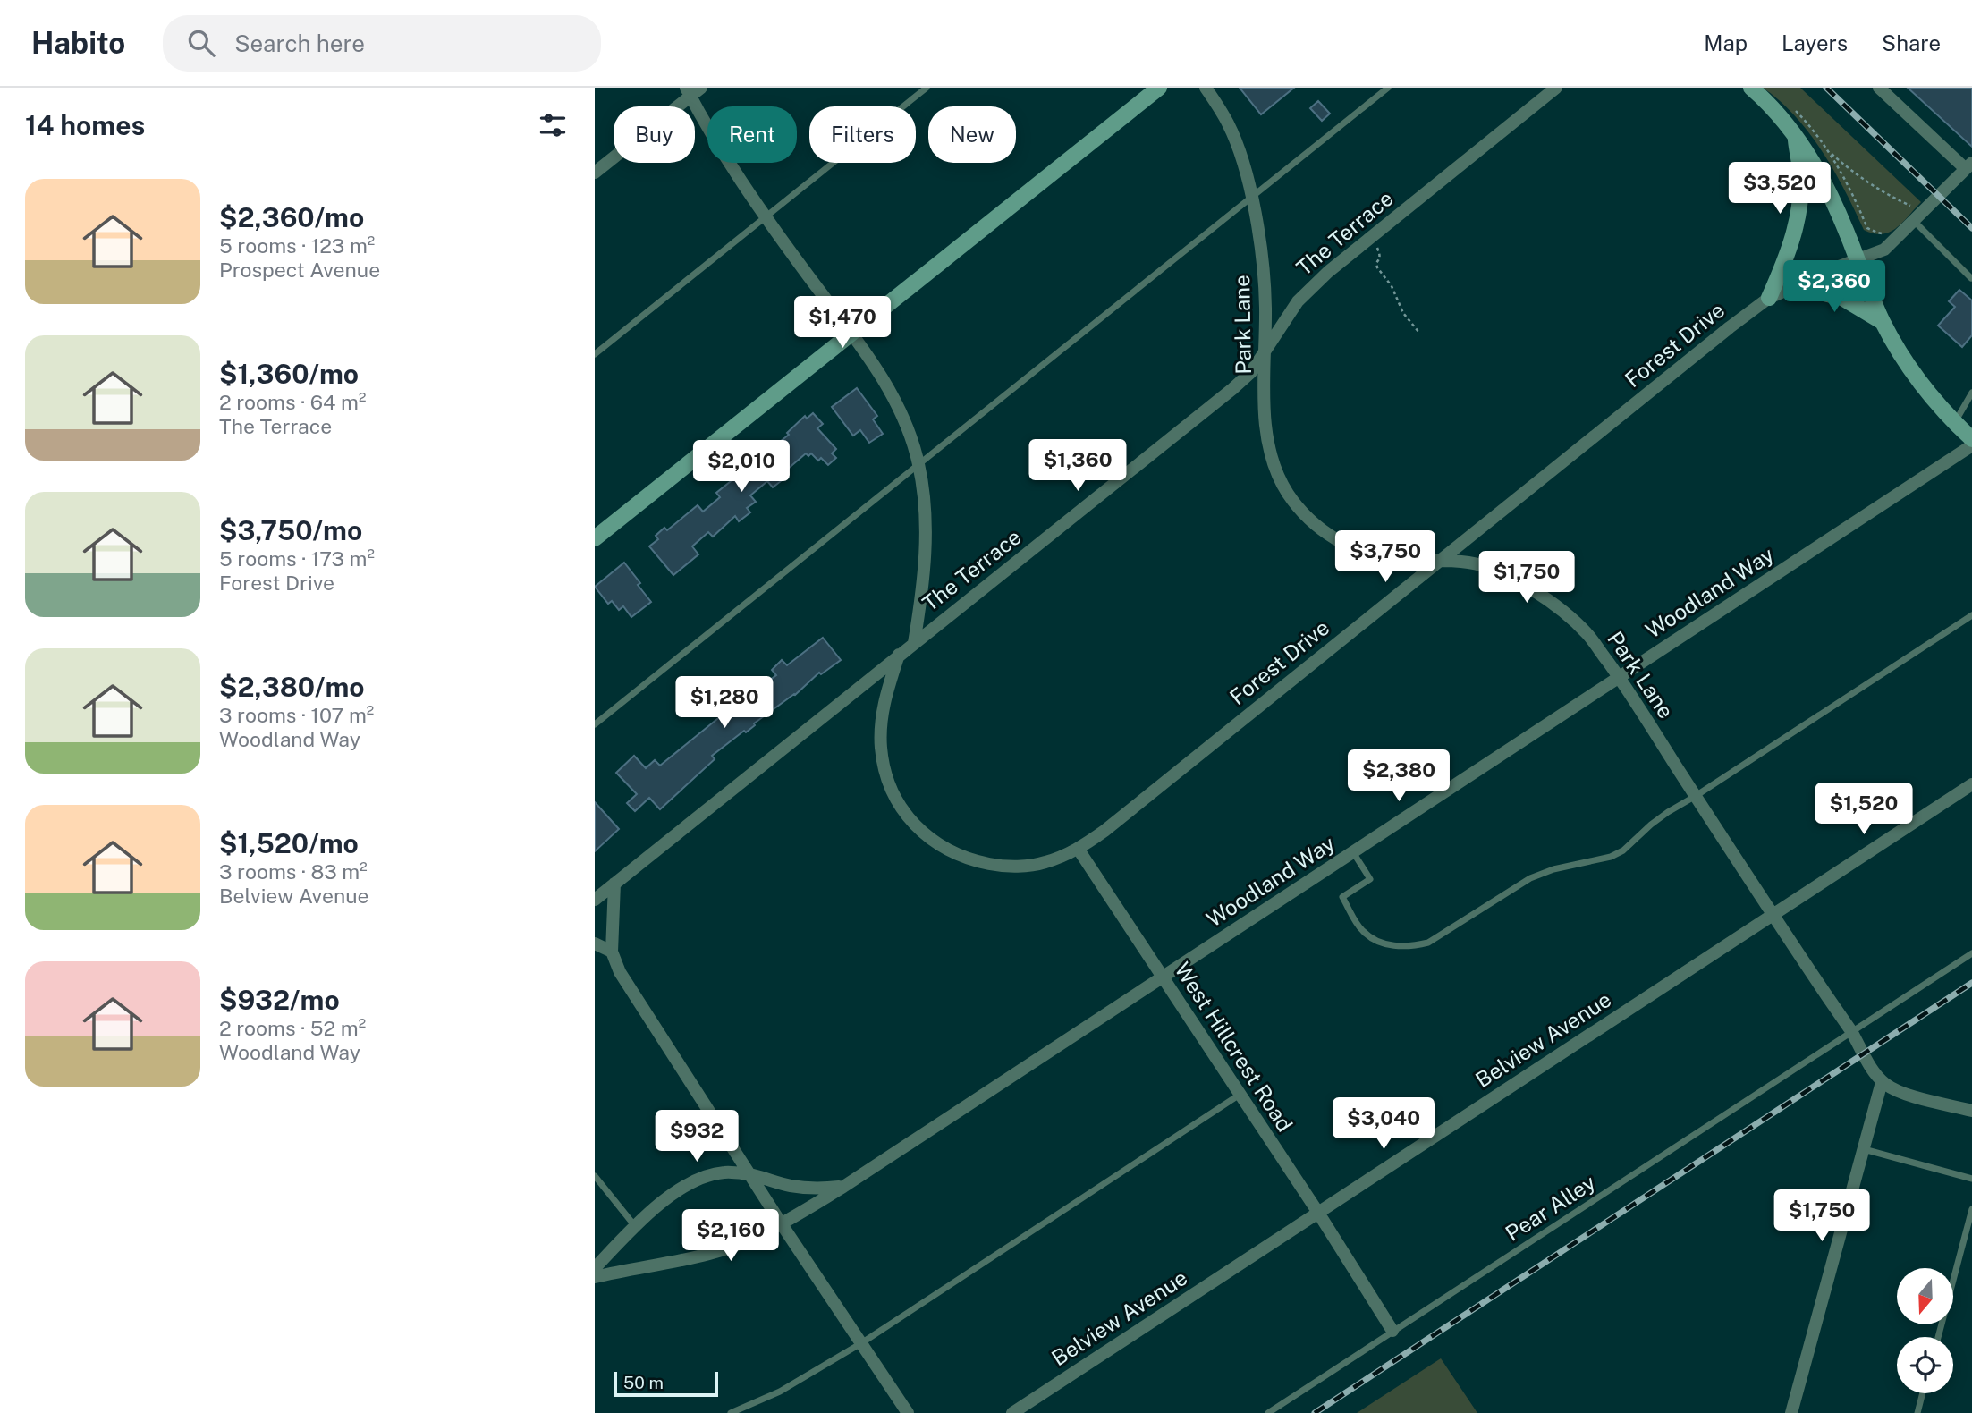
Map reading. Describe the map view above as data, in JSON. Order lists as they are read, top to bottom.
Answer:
{
  "streets": {
    "street": [
      "The Terrace",
      "Park Lane",
      "Forest Drive",
      "Woodland Way",
      "Belview Avenue",
      "West Hillcrest Road"
    ],
    "lane": ["Pear Alley"]
  },
  "crossings": [
    ["The Terrace", "Park Lane"],
    ["The Terrace", "Forest Drive"],
    ["Park Lane", "Forest Drive"],
    ["Park Lane", "Woodland Way"],
    ["Park Lane", "Belview Avenue"],
    ["Park Lane", "Pear Alley"],
    ["Forest Drive", "West Hillcrest Road"],
    ["Woodland Way", "West Hillcrest Road"],
    ["Belview Avenue", "West Hillcrest Road"],
    ["West Hillcrest Road", "Pear Alley"]
  ],
  "scale_bar": "50 m",
  "north": "bottom",
  "page": {
    "header": "Habito",
    "search": "Search here",
    "nav": ["Map", "Layers", "Share"],
    "heading": "14 homes",
    "chip": [
      "Buy",
      "Rent",
      "Filters",
      "New"
    ],
    "price": [
      "$3,520",
      "$2,360",
      "$1,470",
      "$1,360",
      "$2,010",
      "$3,750",
      "$1,750",
      "$1,280",
      "$2,380",
      "$1,520",
      "$3,040",
      "$932",
      "$1,750",
      "$2,160"
    ],
    "list": [
      {
        "name": "$2,360/mo",
        "note": "5 rooms · 123 m² · Prospect Avenue"
      },
      {
        "name": "$1,360/mo",
        "note": "2 rooms · 64 m² · The Terrace"
      },
      {
        "name": "$3,750/mo",
        "note": "5 rooms · 173 m² · Forest Drive"
      },
      {
        "name": "$2,380/mo",
        "note": "3 rooms · 107 m² · Woodland Way"
      },
      {
        "name": "$1,520/mo",
        "note": "3 rooms · 83 m² · Belview Avenue"
      },
      {
        "name": "$932/mo",
        "note": "2 rooms · 52 m² · Woodland Way"
      }
    ],
    "scale": "50 m"
  }
}
